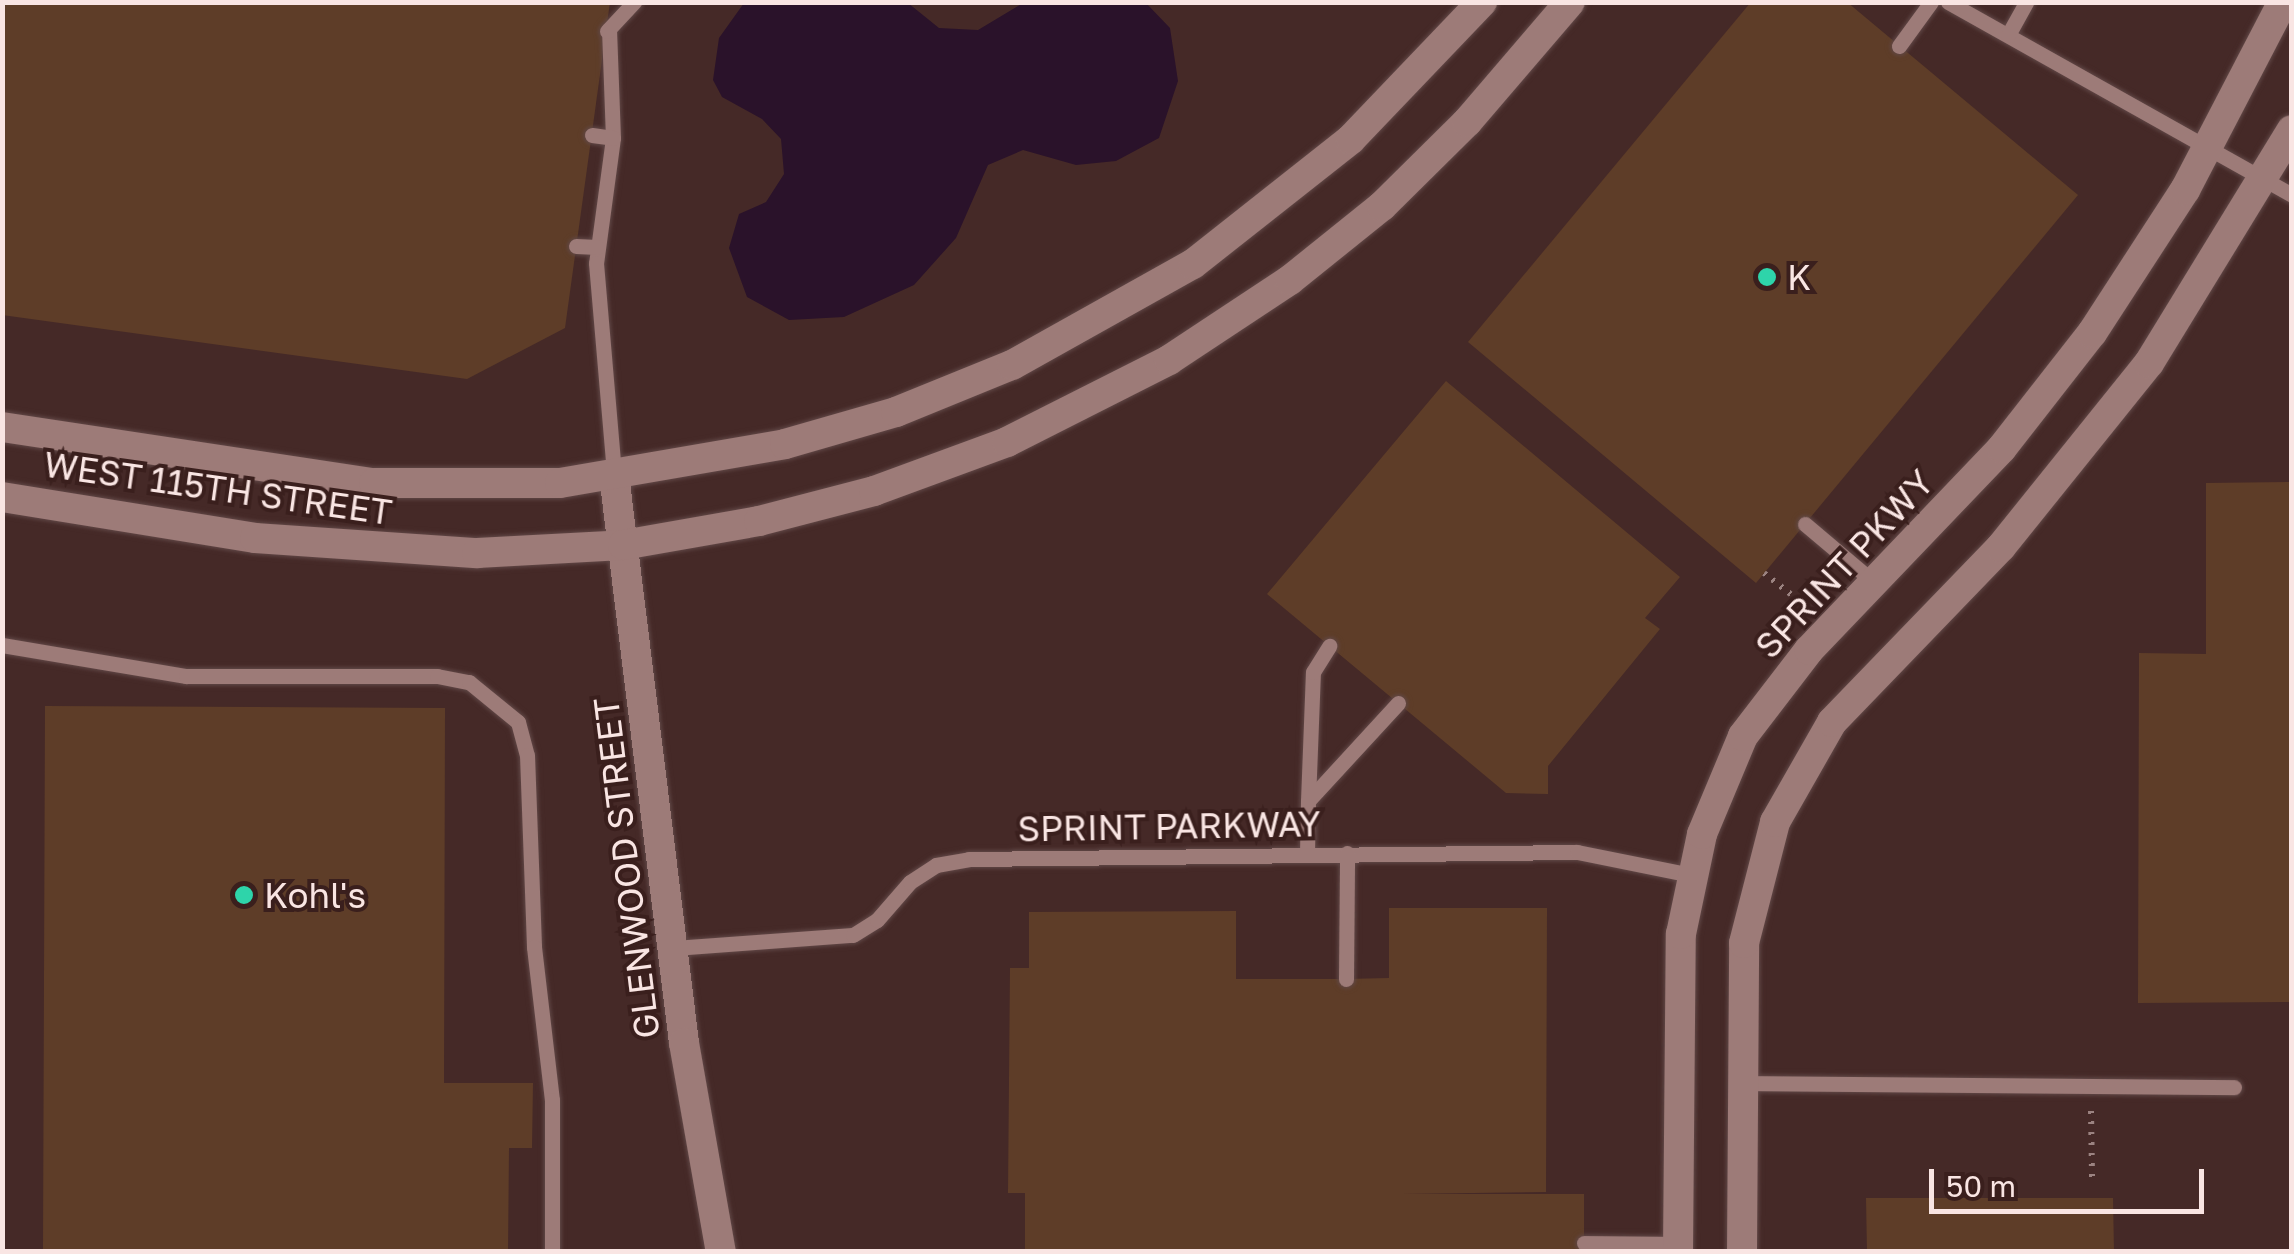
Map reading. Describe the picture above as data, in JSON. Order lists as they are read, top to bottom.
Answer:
{
  "streets": {
    "street": ["WEST 115TH STREET", "SPRINT PKWY", "GLENWOOD STREET"],
    "lane": ["SPRINT PARKWAY"]
  },
  "crossings": [
    ["WEST 115TH STREET", "GLENWOOD STREET"],
    ["SPRINT PKWY", "SPRINT PARKWAY"],
    ["SPRINT PARKWAY", "GLENWOOD STREET"]
  ],
  "places": ["K", "Kohl's"],
  "scale_bar": "50 m"
}
